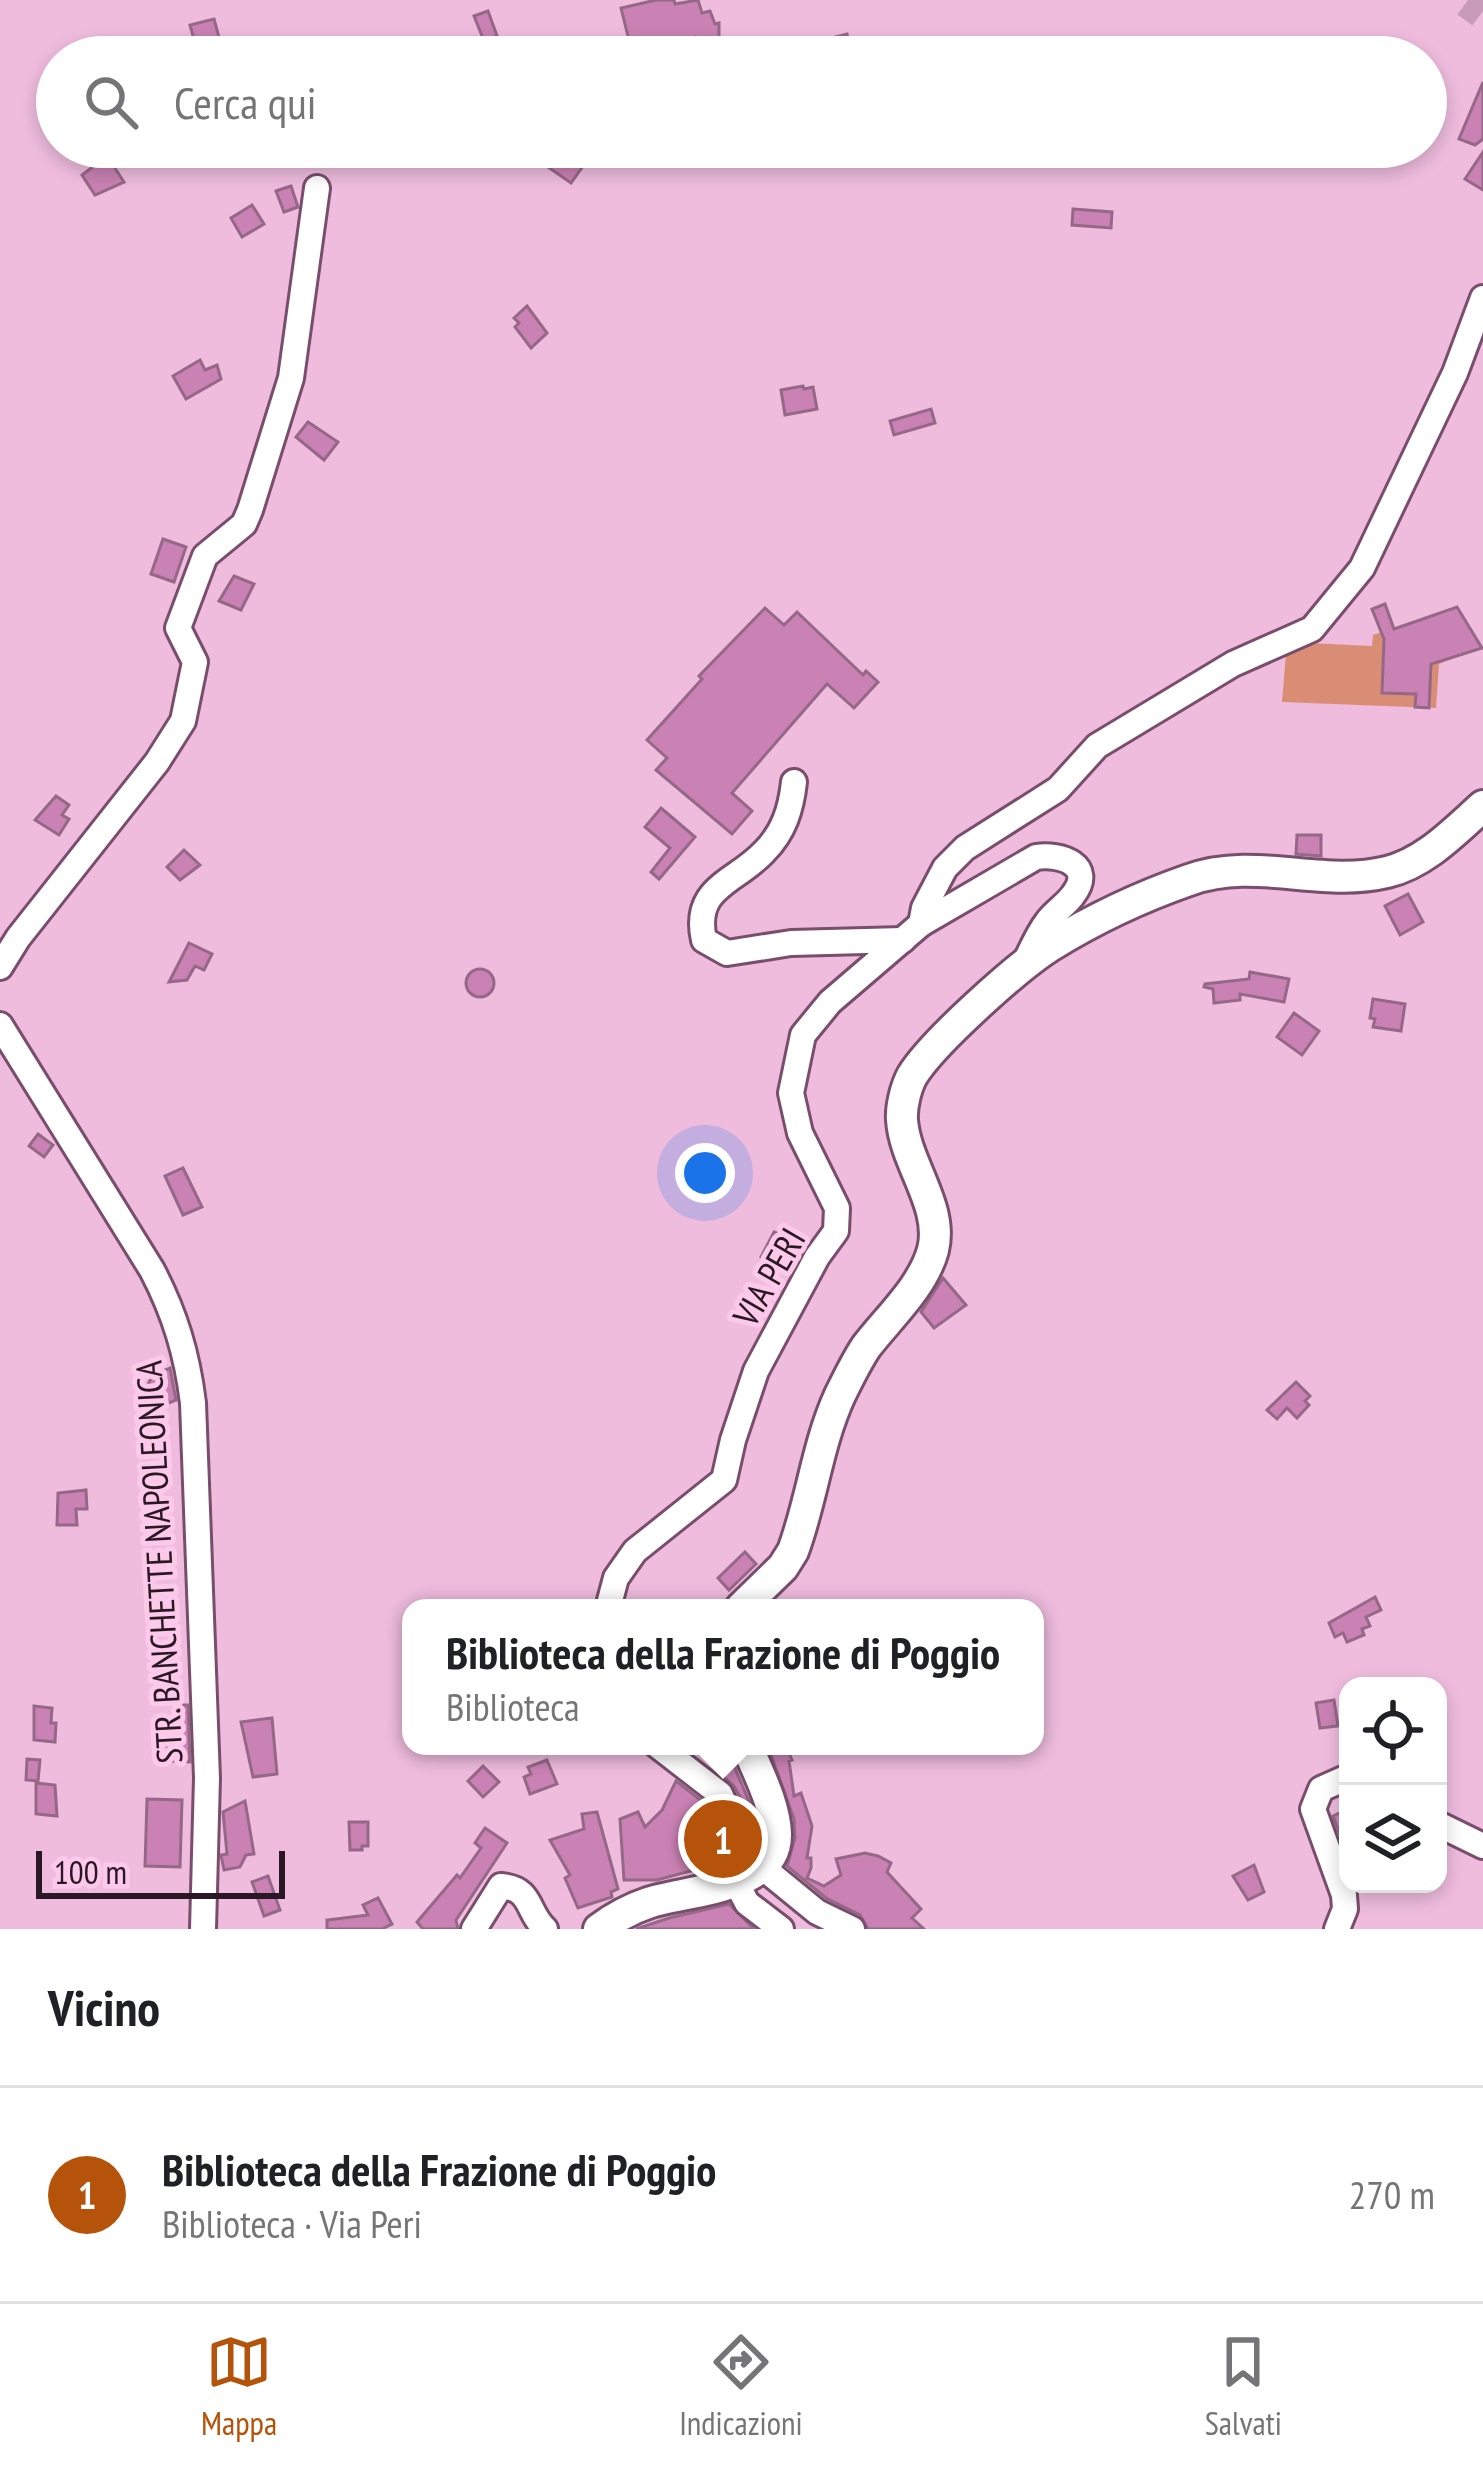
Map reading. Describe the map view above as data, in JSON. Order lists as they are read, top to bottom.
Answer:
{
  "streets": {
    "street": ["VIA PERI", "STR. BANCHETTE NAPOLEONICA"]
  },
  "scale_bar": "100 m",
  "page": {
    "search": "Cerca qui",
    "popup": ["Biblioteca della Frazione di Poggio", "Biblioteca"],
    "pins": "1",
    "scale": "100 m",
    "heading": "Vicino",
    "list": [
      {
        "mark": "1",
        "name": "Biblioteca della Frazione di Poggio",
        "note": "Biblioteca · Via Peri",
        "value": "270 m"
      }
    ],
    "nav": ["Mappa", "Indicazioni", "Salvati"]
  }
}
